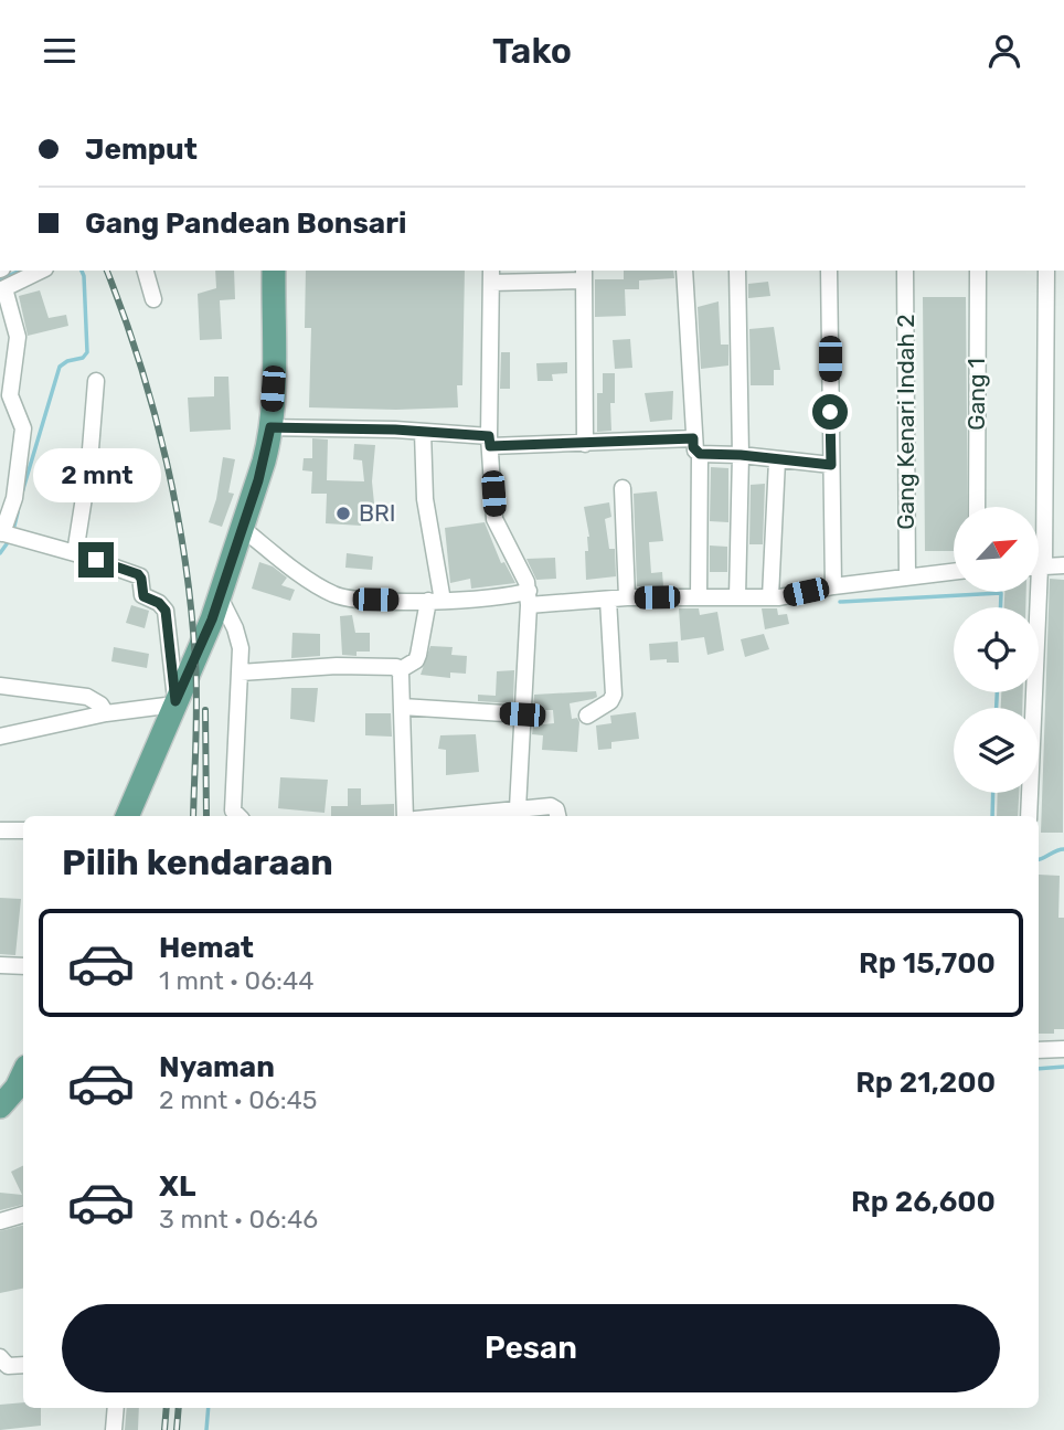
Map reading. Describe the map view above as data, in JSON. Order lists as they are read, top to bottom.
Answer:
{
  "streets": {
    "street": ["Gang 1", "Gang Kenari Indah 2"]
  },
  "places": ["BRI"],
  "north": "top right",
  "page": {
    "header": "Tako",
    "banner": ["Jemput", "Gang Pandean Bonsari"],
    "bubble": "2 mnt",
    "heading": "Pilih kendaraan",
    "list": [
      {
        "name": "Hemat",
        "note": "1 mnt · 06:44",
        "value": "Rp 15,700"
      },
      {
        "name": "Nyaman",
        "note": "2 mnt · 06:45",
        "value": "Rp 21,200"
      },
      {
        "name": "XL",
        "note": "3 mnt · 06:46",
        "value": "Rp 26,600"
      }
    ],
    "buttons": "Pesan"
  }
}
